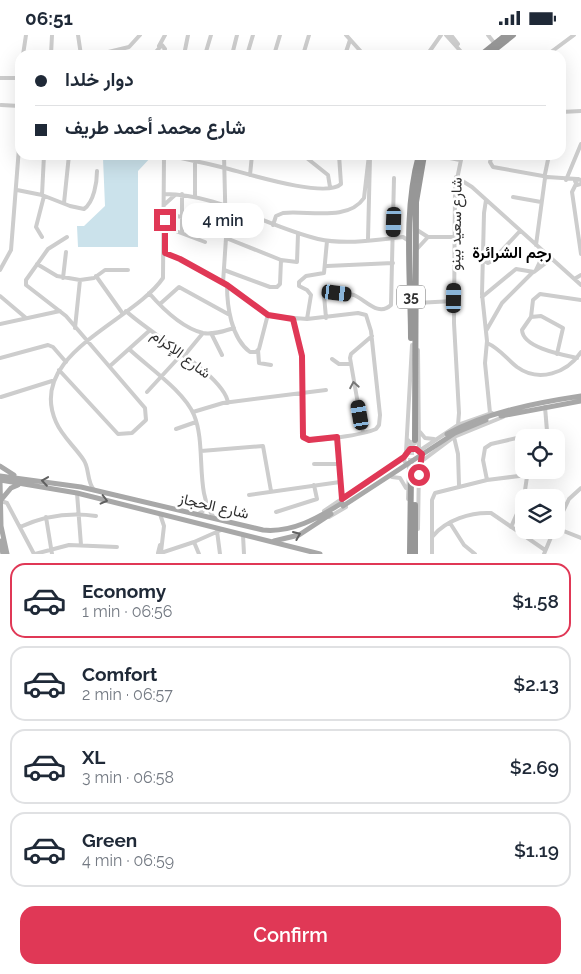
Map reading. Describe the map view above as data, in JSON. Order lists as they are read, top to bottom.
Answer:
{
  "streets": {
    "highway": ["35"],
    "main road": ["شارع الحجاز"],
    "street": ["شارع سعيد بينو", "شارع الإكرام"]
  },
  "districts": ["رجم الشرائرة"],
  "page": {
    "status": "06:51",
    "banner": ["دوار خلدا", "شارع محمد أحمد طريف"],
    "bubble": "4 min",
    "list": [
      {
        "name": "Economy",
        "note": "1 min · 06:56",
        "value": "$1.58"
      },
      {
        "name": "Comfort",
        "note": "2 min · 06:57",
        "value": "$2.13"
      },
      {
        "name": "XL",
        "note": "3 min · 06:58",
        "value": "$2.69"
      },
      {
        "name": "Green",
        "note": "4 min · 06:59",
        "value": "$1.19"
      }
    ],
    "buttons": "Confirm"
  }
}
